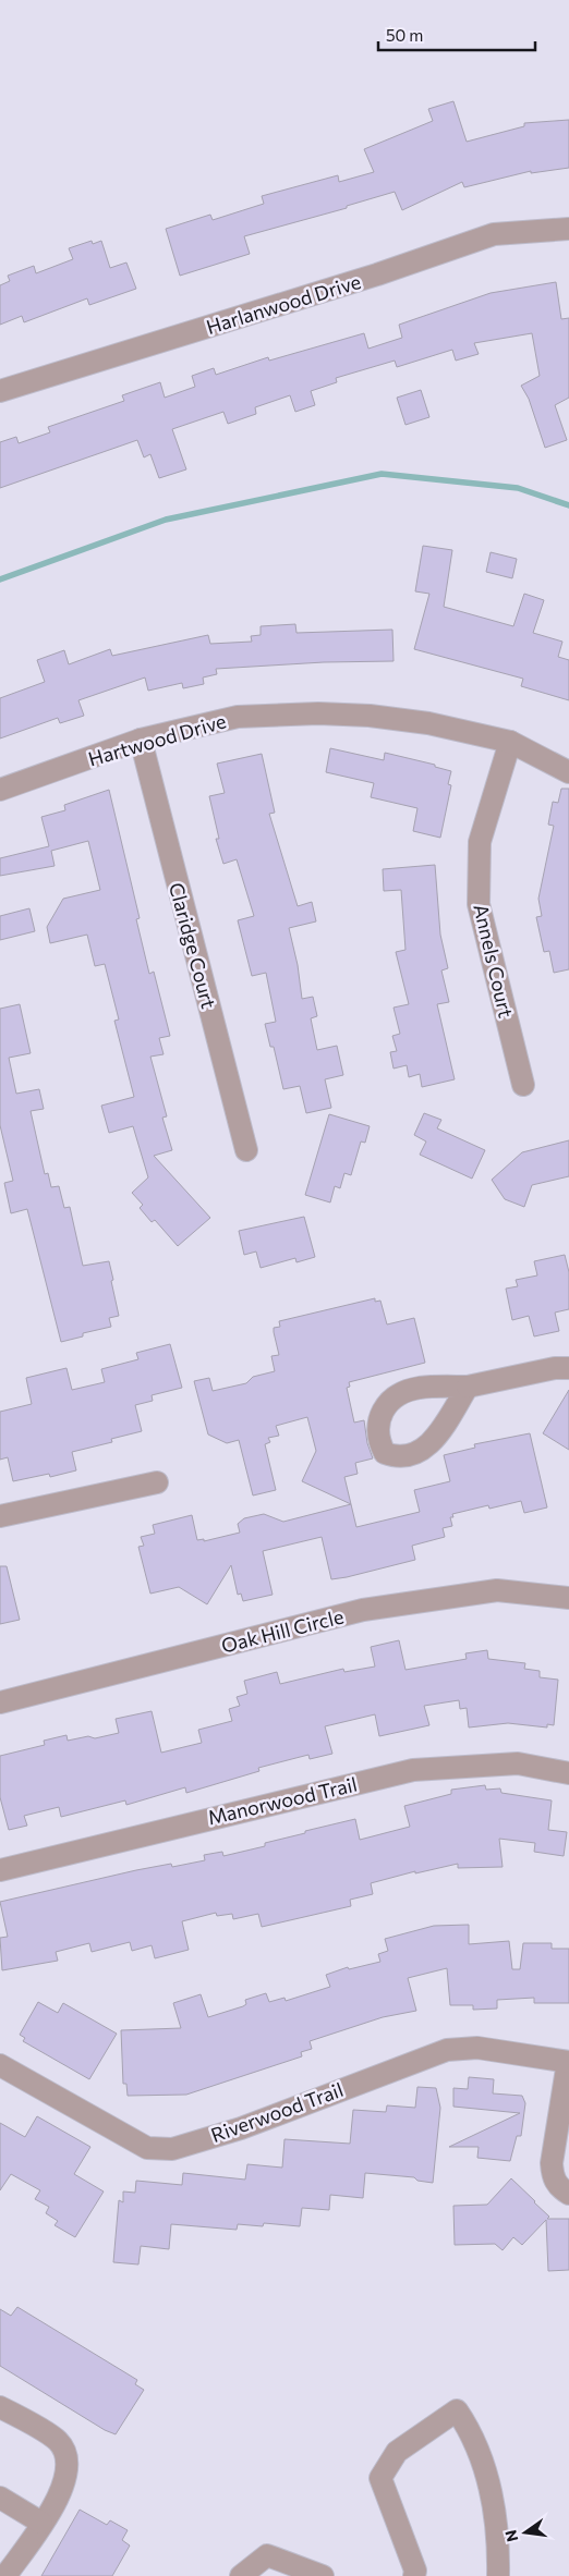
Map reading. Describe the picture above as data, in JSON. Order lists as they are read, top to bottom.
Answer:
{
  "streets": {
    "street": [
      "Harlanwood Drive",
      "Hartwood Drive",
      "Claridge Court",
      "Annels Court",
      "Oak Hill Circle",
      "Manorwood Trail",
      "Riverwood Trail"
    ]
  },
  "crossings": [
    ["Hartwood Drive", "Claridge Court"],
    ["Hartwood Drive", "Annels Court"]
  ],
  "scale_bar": "50 m",
  "north": "left"
}
